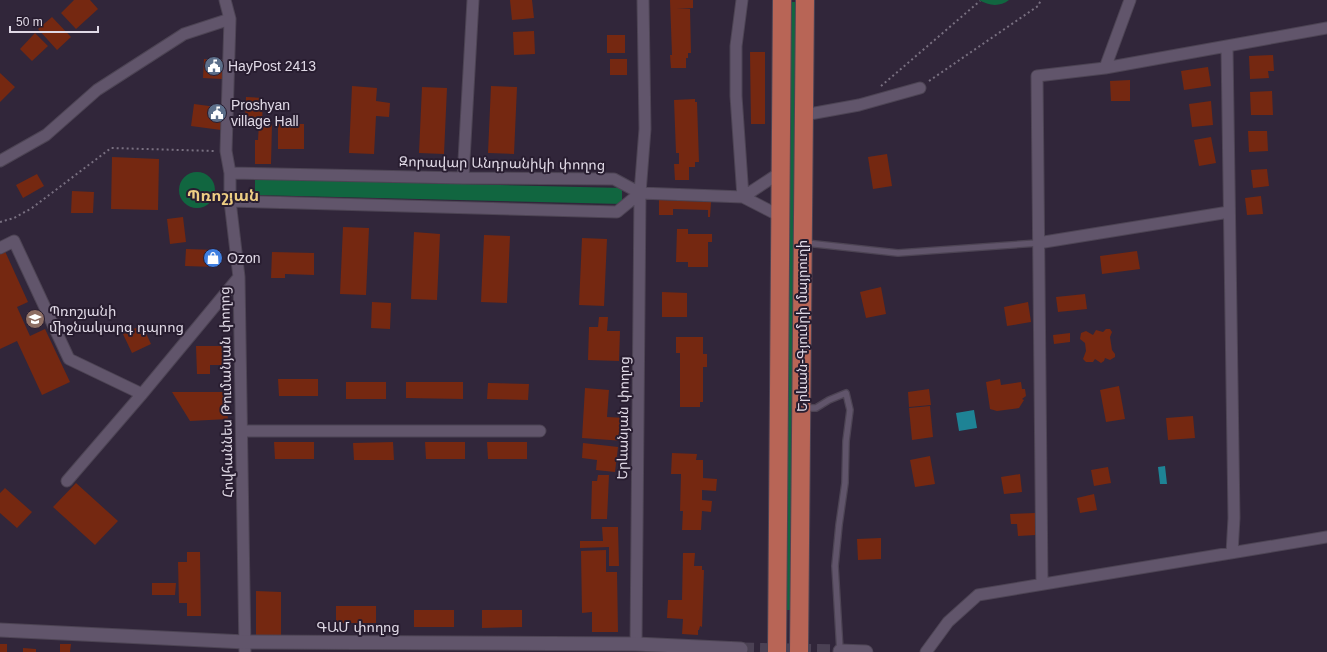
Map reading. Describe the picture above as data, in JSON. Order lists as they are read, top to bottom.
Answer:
{
  "streets": {
    "highway": ["Երևան-Գյումրի մայրուղի"],
    "street": [
      "Զորավար Անդրանիկի փողոց",
      "Հովհաննես Թումանյան փողոց",
      "Երևանյան փողոց",
      "ԳԱՄ փողոց"
    ]
  },
  "crossings": [
    ["Զորավար Անդրանիկի փողոց", "Հովհաննես Թումանյան փողոց"],
    ["Զորավար Անդրանիկի փողոց", "Երևանյան փողոց"],
    ["Հովհաննես Թումանյան փողոց", "ԳԱՄ փողոց"],
    ["Երևանյան փողոց", "ԳԱՄ փողոց"]
  ],
  "districts": ["Պռոշյան"],
  "places": {
    "public building": ["HayPost 2413", "Proshyan village Hall"],
    "shop": ["Ozon"],
    "school or university": ["Պռոշյանի միջնակարգ դպրոց"]
  },
  "scale_bar": "50 m"
}
